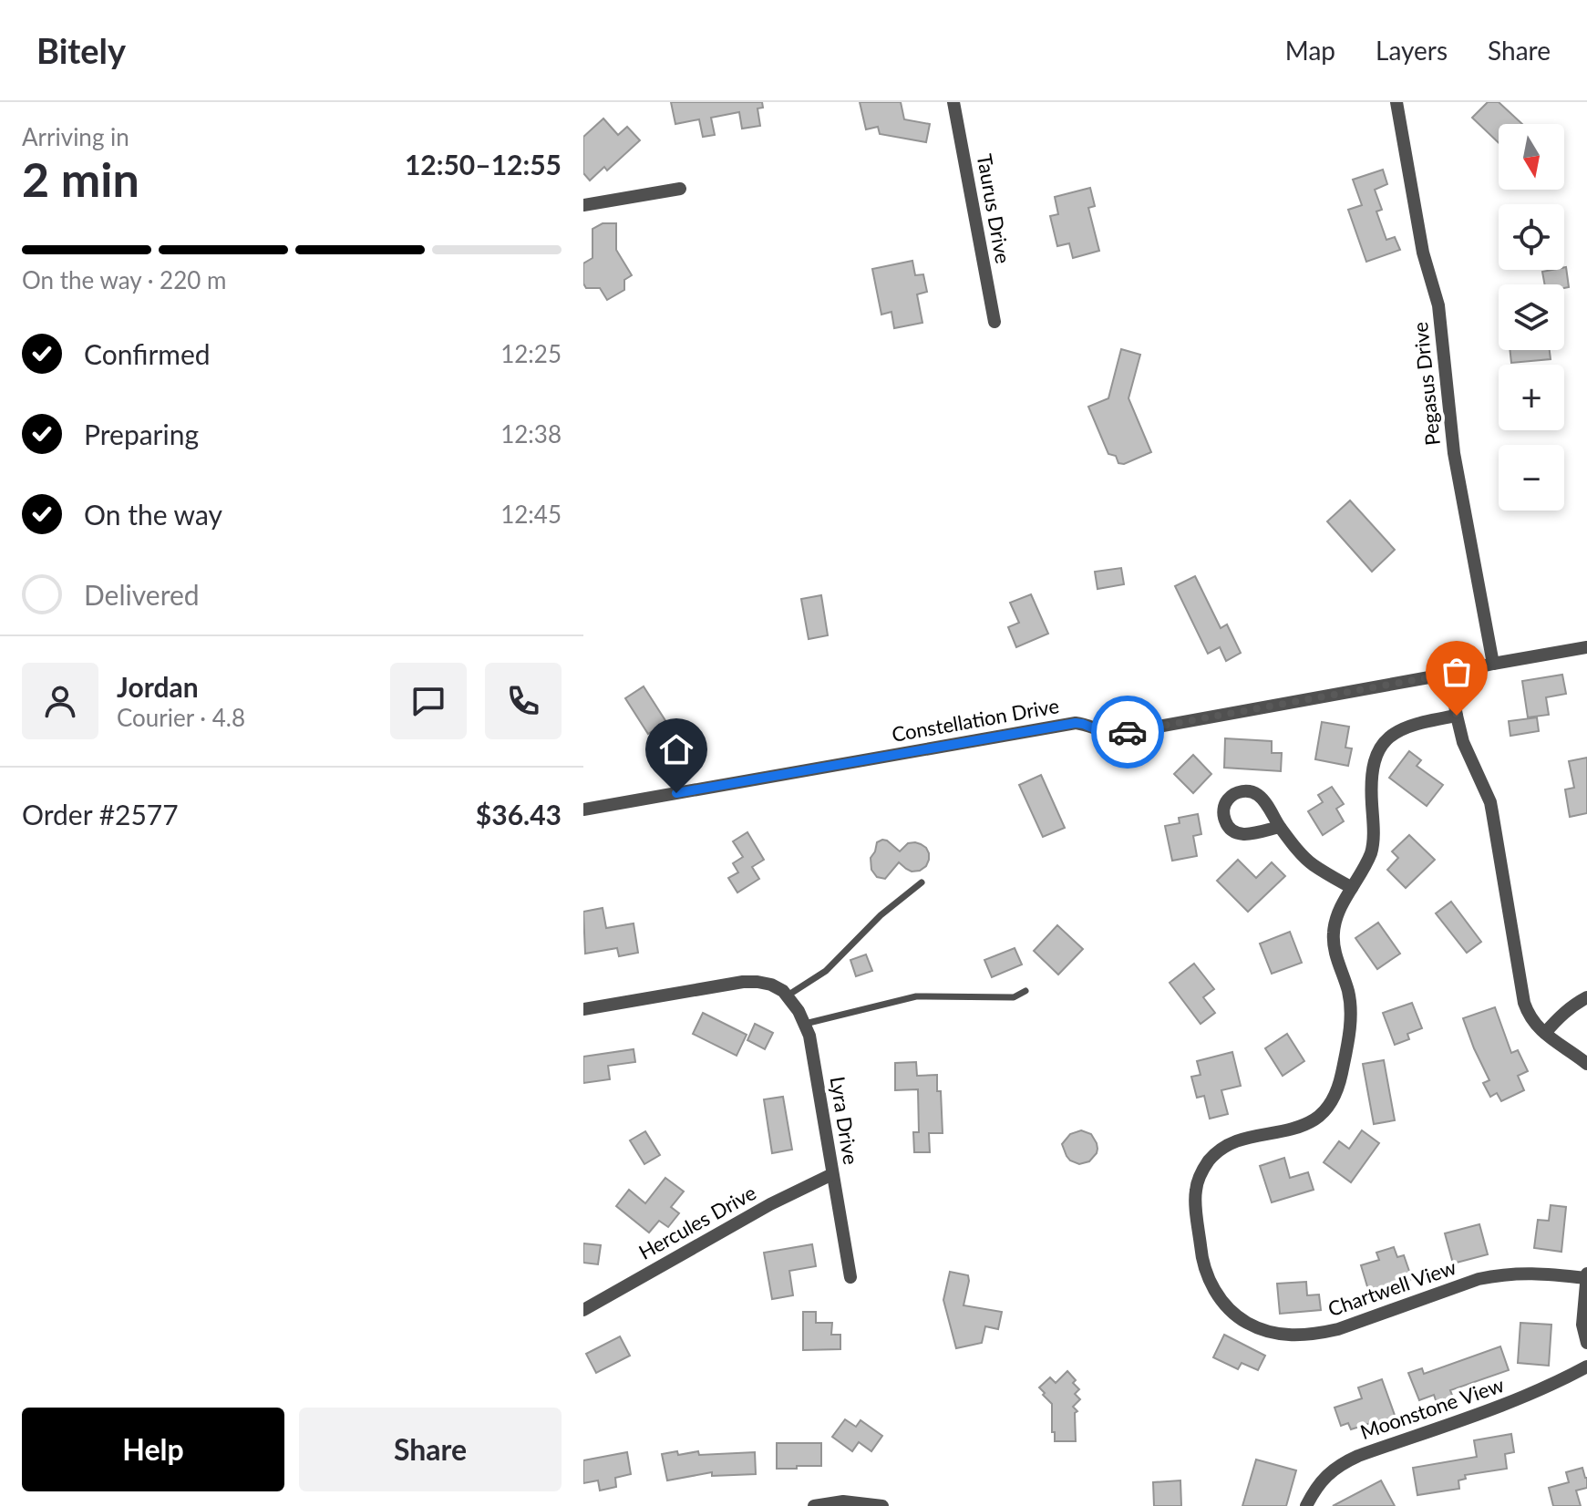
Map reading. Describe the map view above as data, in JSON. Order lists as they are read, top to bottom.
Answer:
{
  "streets": {
    "street": [
      "Taurus Drive",
      "Pegasus Drive",
      "Constellation Drive",
      "Lyra Drive",
      "Hercules Drive",
      "Chartwell View",
      "Moonstone View"
    ]
  },
  "crossings": [
    ["Pegasus Drive", "Constellation Drive"],
    ["Lyra Drive", "Hercules Drive"]
  ],
  "north": "bottom",
  "page": {
    "header": "Bitely",
    "nav": ["Map", "Layers", "Share"],
    "heading": ["2 min", "Arriving in", "12:50–12:55"],
    "panel": [
      "Jordan",
      "Courier · 4.8",
      "Order #2577",
      "$36.43"
    ],
    "map_buttons": ["+", "−"],
    "bar": "On the way · 220 m",
    "list": [
      ["Confirmed", "12:25"],
      ["Preparing", "12:38"],
      ["On the way", "12:45"],
      "Delivered"
    ],
    "buttons": ["Help", "Share"]
  }
}
